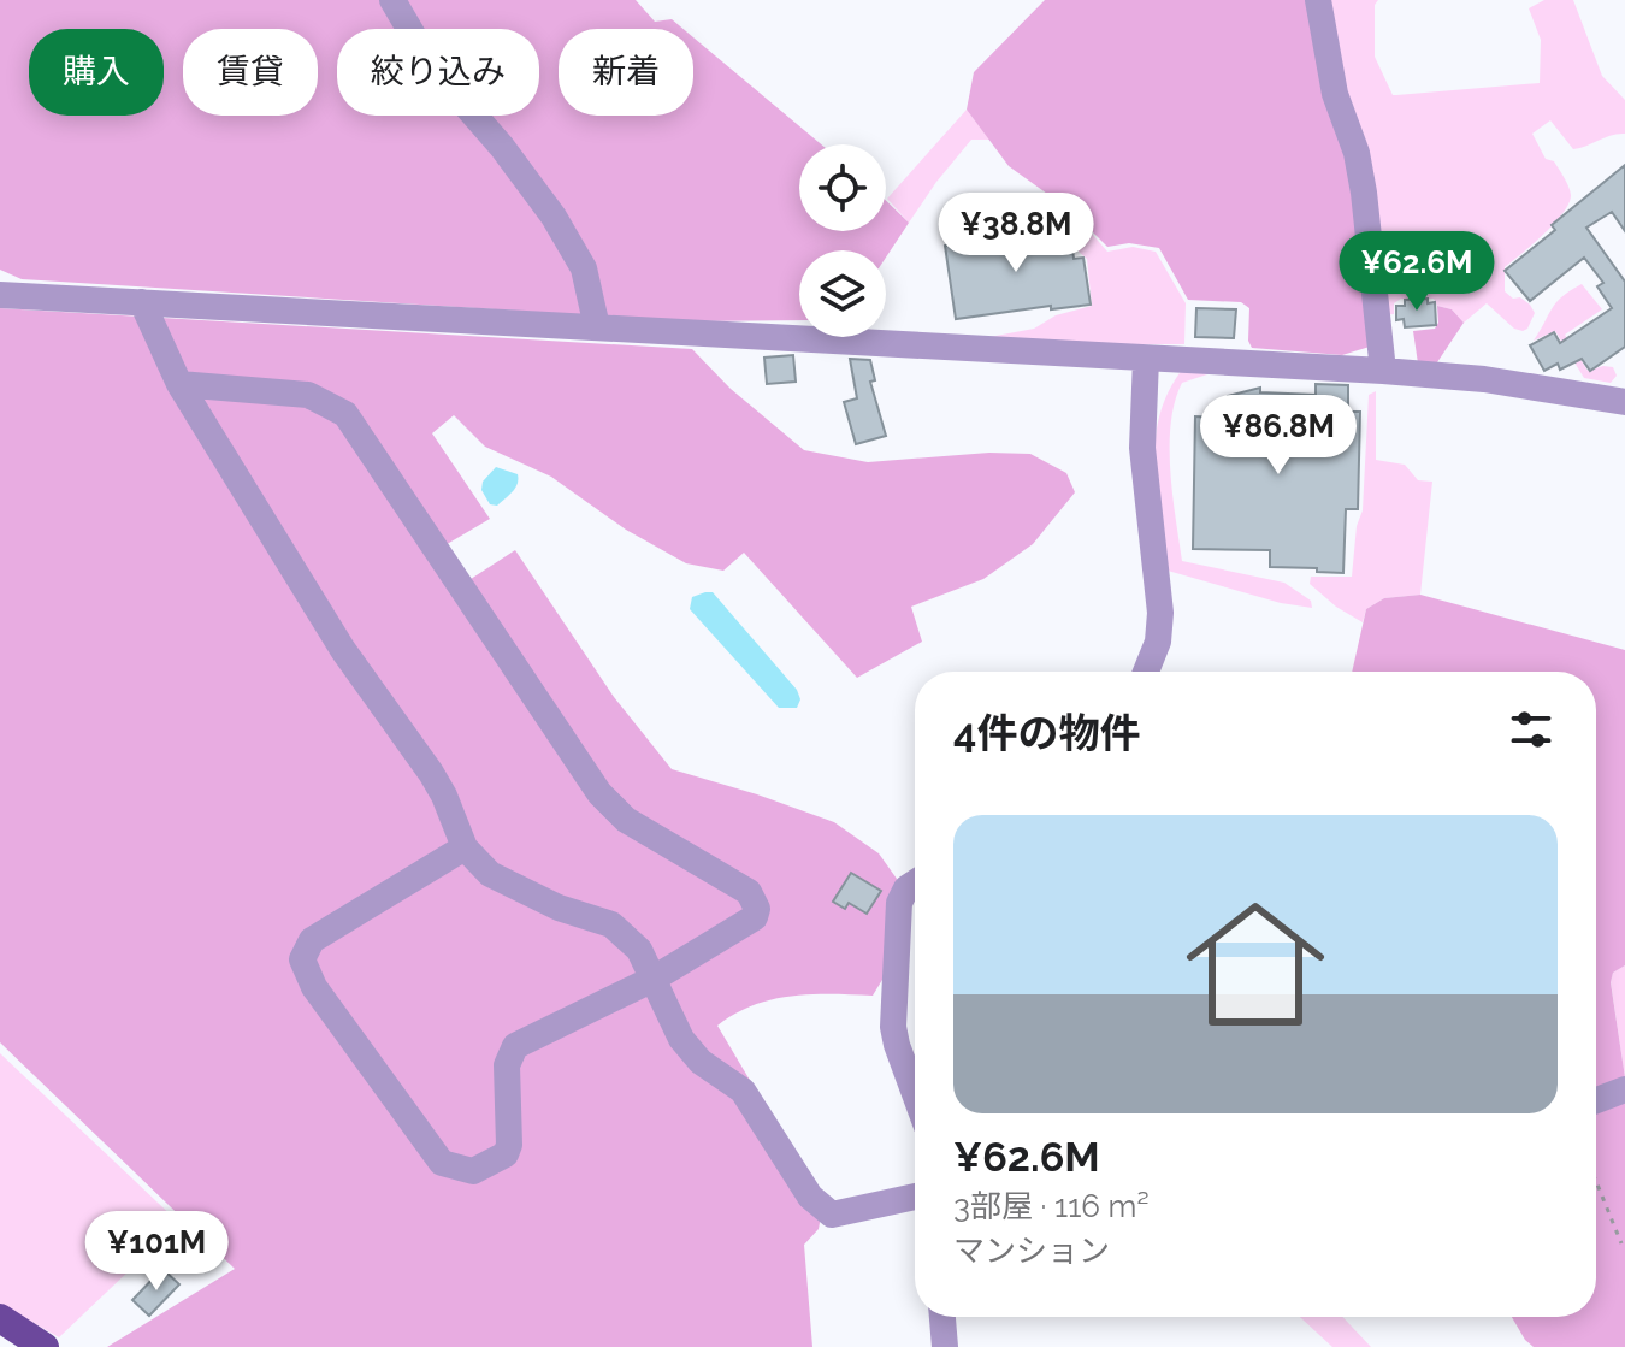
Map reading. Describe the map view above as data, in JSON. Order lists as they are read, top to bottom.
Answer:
{
  "page": {
    "chip": [
      "購入",
      "賃貸",
      "絞り込み",
      "新着"
    ],
    "price": [
      "¥38.8M",
      "¥62.6M",
      "¥86.8M",
      "¥101M"
    ],
    "heading": "4件の物件",
    "list": [
      {
        "name": "¥62.6M",
        "note": "3部屋 · 116 m² · マンション"
      }
    ]
  }
}
